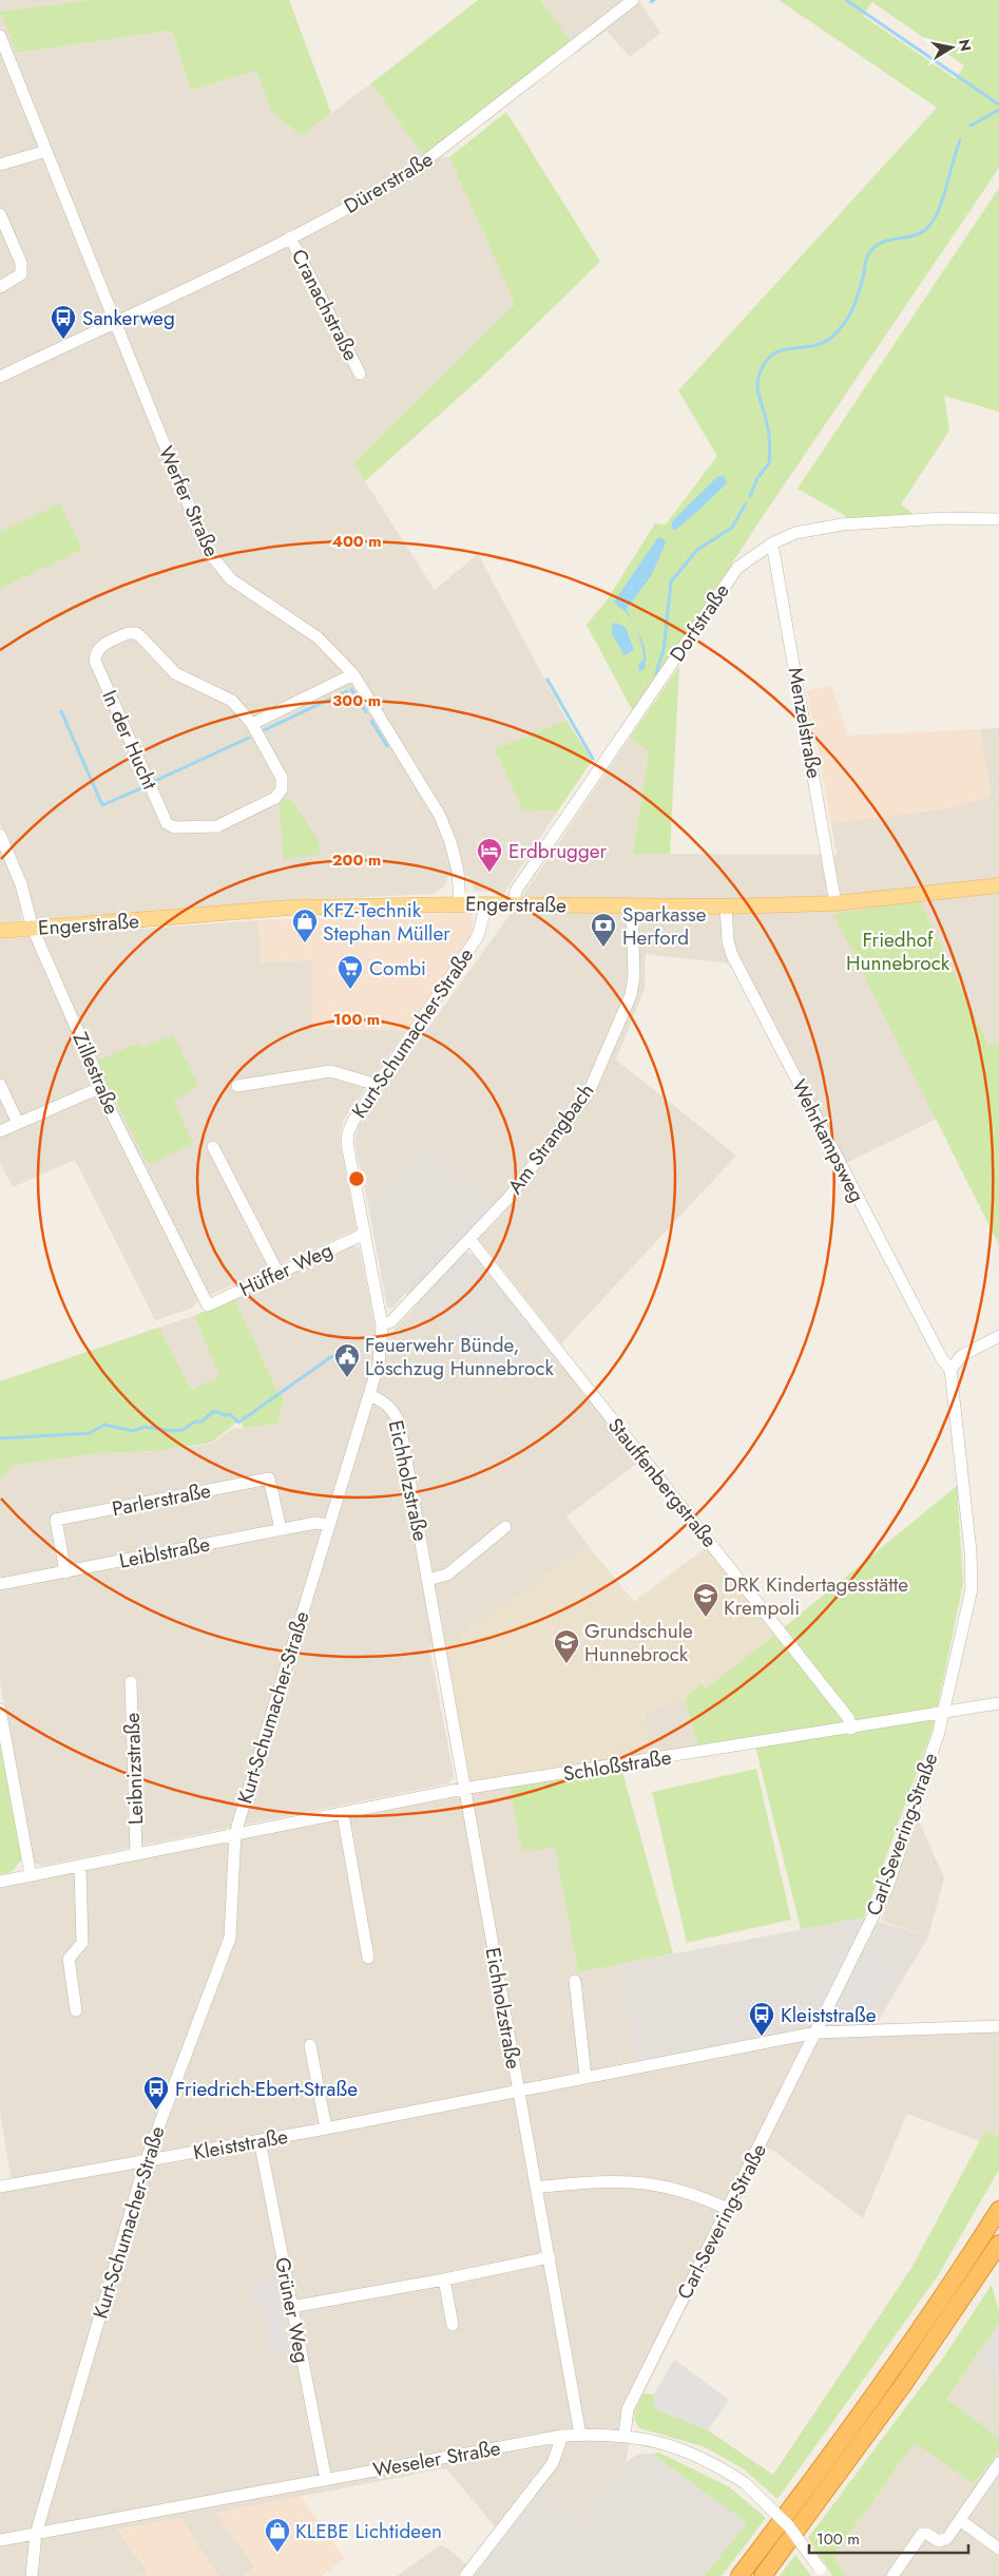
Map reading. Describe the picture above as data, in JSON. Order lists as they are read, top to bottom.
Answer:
{
  "streets": {
    "main road": ["Engerstraße"],
    "street": [
      "Dürerstraße",
      "Cranachstraße",
      "Werfer Straße",
      "Dorfstraße",
      "Menzelstraße",
      "In der Hucht",
      "Kurt-Schumacher-Straße",
      "Zillestraße",
      "Am Strangbach",
      "Wehrkampsweg",
      "Hüffer Weg",
      "Eichholzstraße",
      "Stauffenbergstraße",
      "Parlerstraße",
      "Leiblstraße",
      "Schloßstraße",
      "Leibnizstraße",
      "Carl-Severing-Straße",
      "Kleiststraße",
      "Grüner Weg",
      "Weseler Straße"
    ]
  },
  "crossings": [
    ["Dürerstraße", "Cranachstraße"],
    ["Dürerstraße", "Werfer Straße"],
    ["Werfer Straße", "Engerstraße"],
    ["Dorfstraße", "Menzelstraße"],
    ["Dorfstraße", "Engerstraße"],
    ["Menzelstraße", "Engerstraße"],
    ["Engerstraße", "Kurt-Schumacher-Straße"],
    ["Engerstraße", "Zillestraße"],
    ["Engerstraße", "Am Strangbach"],
    ["Engerstraße", "Wehrkampsweg"],
    ["Kurt-Schumacher-Straße", "Am Strangbach"],
    ["Kurt-Schumacher-Straße", "Hüffer Weg"],
    ["Kurt-Schumacher-Straße", "Eichholzstraße"],
    ["Kurt-Schumacher-Straße", "Leiblstraße"],
    ["Kurt-Schumacher-Straße", "Schloßstraße"],
    ["Kurt-Schumacher-Straße", "Kleiststraße"],
    ["Kurt-Schumacher-Straße", "Weseler Straße"],
    ["Zillestraße", "Hüffer Weg"],
    ["Am Strangbach", "Stauffenbergstraße"],
    ["Wehrkampsweg", "Carl-Severing-Straße"],
    ["Eichholzstraße", "Schloßstraße"],
    ["Eichholzstraße", "Kleiststraße"],
    ["Eichholzstraße", "Weseler Straße"],
    ["Stauffenbergstraße", "Schloßstraße"],
    ["Parlerstraße", "Leiblstraße"],
    ["Schloßstraße", "Carl-Severing-Straße"],
    ["Carl-Severing-Straße", "Kleiststraße"],
    ["Carl-Severing-Straße", "Weseler Straße"],
    ["Kleiststraße", "Grüner Weg"],
    ["Grüner Weg", "Weseler Straße"]
  ],
  "parks": ["Friedhof Hunnebrock"],
  "places": {
    "bus stop": ["Sankerweg", "Kleiststraße", "Friedrich-Ebert-Straße"],
    "hotel": ["Erdbrugger"],
    "shop": ["KFZ-Technik Stephan Müller", "KLEBE Lichtideen"],
    "bank": ["Sparkasse Herford"],
    "supermarket": ["Combi"],
    "public building": ["Feuerwehr Bünde, Löschzug Hunnebrock"],
    "school or university": ["DRK Kindertagesstätte Krempoli", "Grundschule Hunnebrock"]
  },
  "scale_bar": "100 m",
  "north": "right",
  "rings": [
    "400 m",
    "300 m",
    "200 m",
    "100 m"
  ]
}
